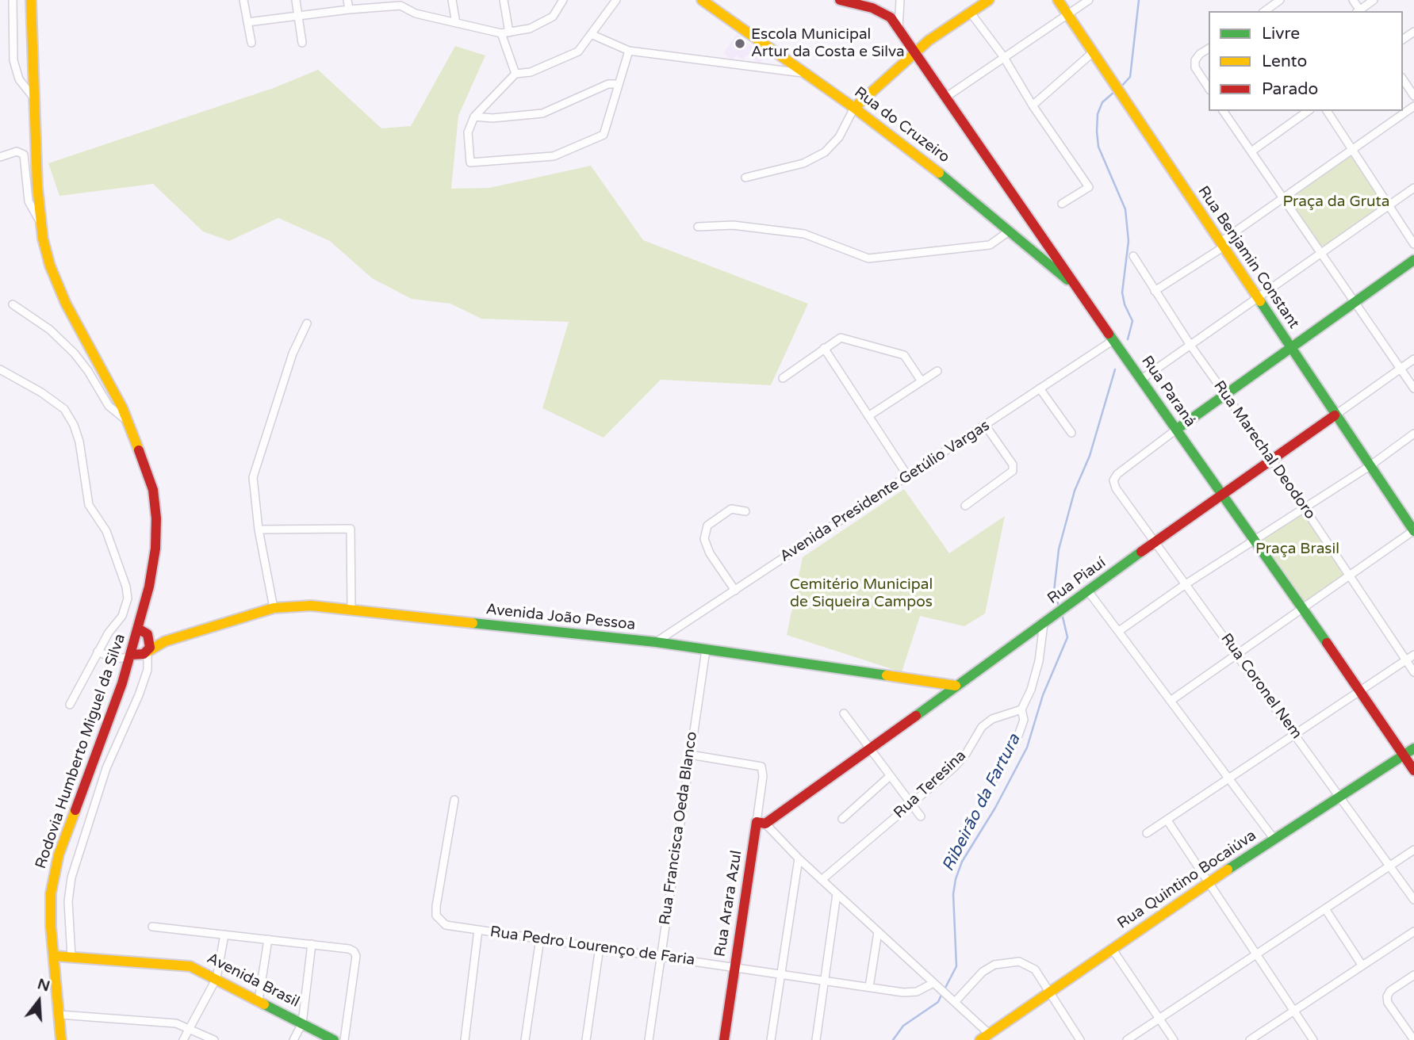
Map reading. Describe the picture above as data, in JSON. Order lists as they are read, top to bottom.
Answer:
{
  "streets": {
    "street": [
      "Rua do Cruzeiro",
      "Rua Benjamin Constant",
      "Rua Paraná",
      "Rua Marechal Deodoro",
      "Avenida Presidente Getúlio Vargas",
      "Rua Piauí",
      "Avenida João Pessoa",
      "Rua Coronel Nem",
      "Rodovia Humberto Miguel da Silva",
      "Rua Teresina",
      "Rua Francisca Oeda Blanco",
      "Rua Quintino Bocaiúva",
      "Rua Arara Azul",
      "Rua Pedro Lourenço de Faria",
      "Avenida Brasil"
    ]
  },
  "crossings": [
    ["Rua do Cruzeiro", "Rua Paraná"],
    ["Rua Benjamin Constant", "Rua Piauí"],
    ["Rua Paraná", "Avenida Presidente Getúlio Vargas"],
    ["Rua Paraná", "Rua Piauí"],
    ["Rua Paraná", "Rua Coronel Nem"],
    ["Rua Paraná", "Rua Quintino Bocaiúva"],
    ["Rua Marechal Deodoro", "Rua Piauí"],
    ["Avenida Presidente Getúlio Vargas", "Avenida João Pessoa"],
    ["Rua Piauí", "Avenida João Pessoa"],
    ["Rua Piauí", "Rua Coronel Nem"],
    ["Rua Piauí", "Rua Arara Azul"],
    ["Avenida João Pessoa", "Rodovia Humberto Miguel da Silva"],
    ["Avenida João Pessoa", "Rua Francisca Oeda Blanco"],
    ["Rua Coronel Nem", "Rua Quintino Bocaiúva"],
    ["Rodovia Humberto Miguel da Silva", "Avenida Brasil"],
    ["Rua Francisca Oeda Blanco", "Rua Arara Azul"],
    ["Rua Francisca Oeda Blanco", "Rua Pedro Lourenço de Faria"],
    ["Rua Arara Azul", "Rua Pedro Lourenço de Faria"]
  ],
  "water": ["Ribeirão da Fartura"],
  "parks": ["Praça da Gruta", "Praça Brasil", "Cemitério Municipal de Siqueira Campos"],
  "places": ["Escola Municipal Artur da Costa e Silva"],
  "legend": ["Livre", "Lento", "Parado"],
  "north": "top"
}
